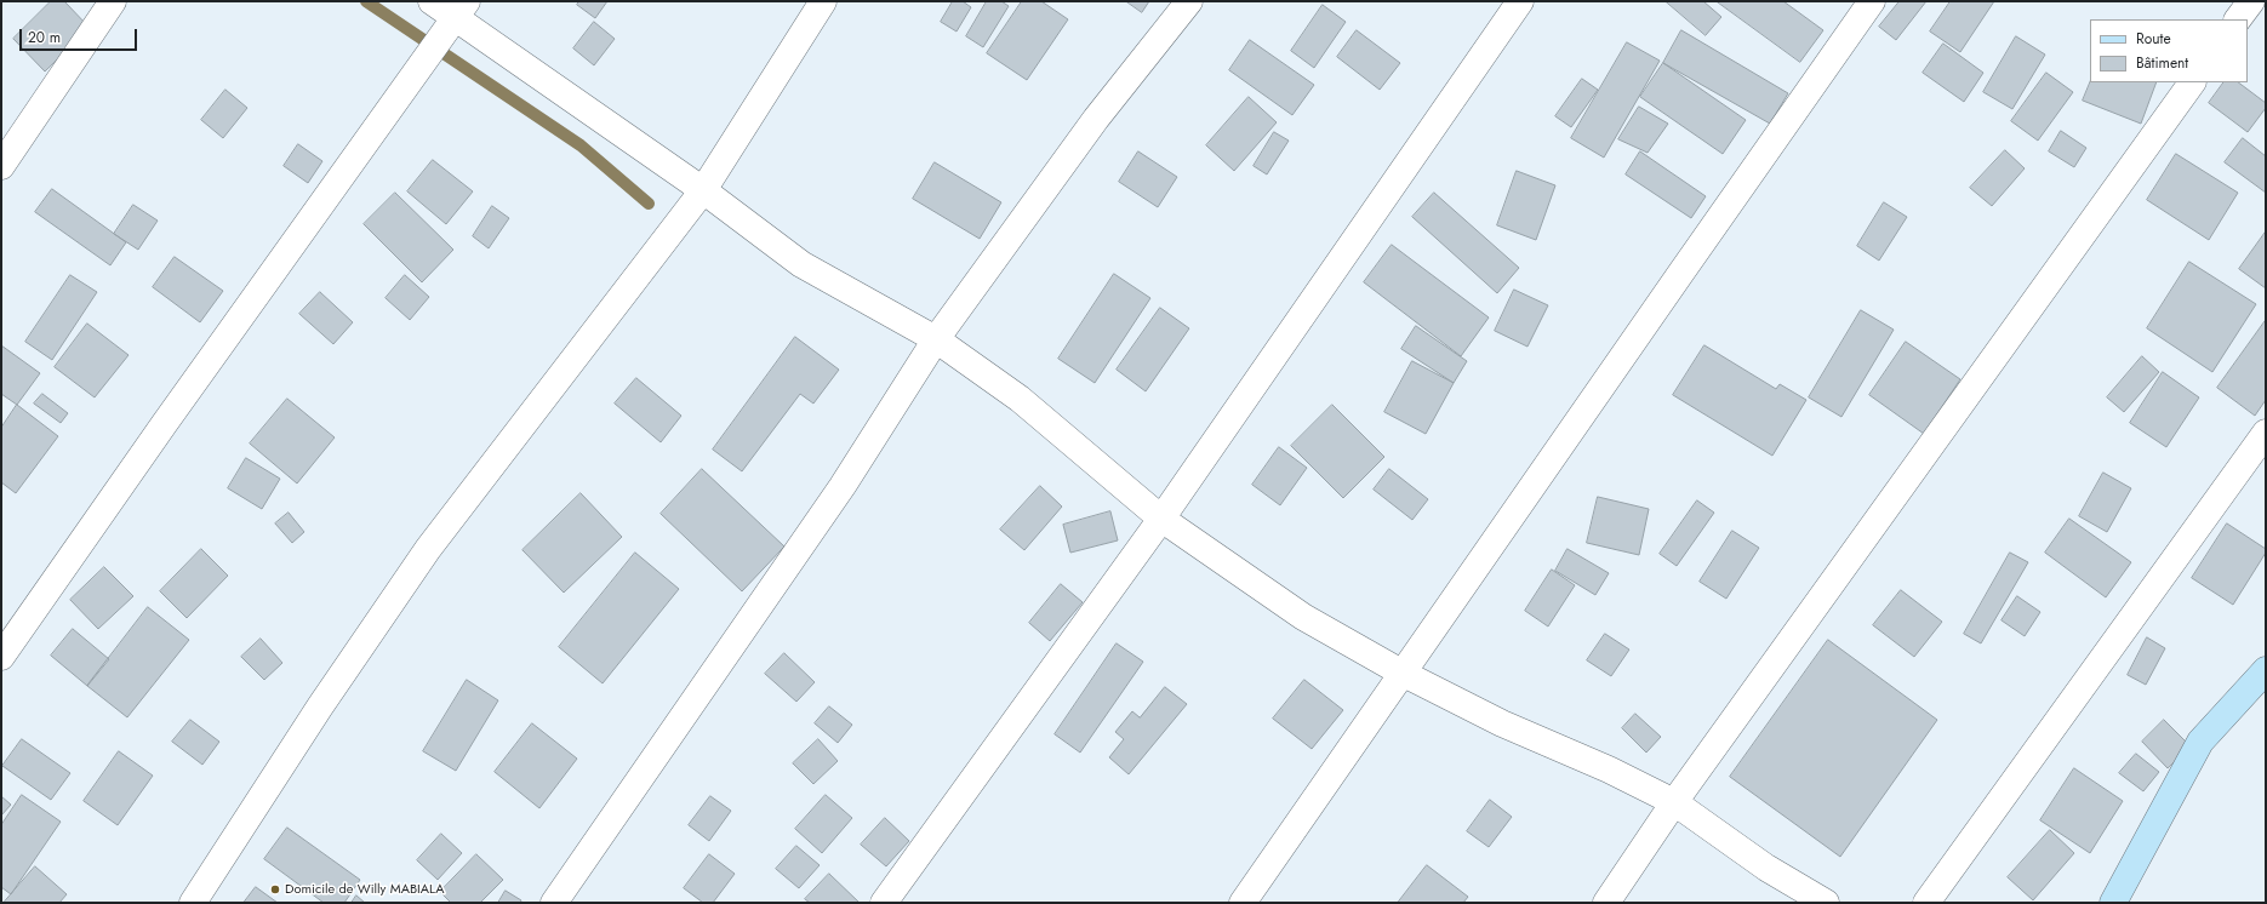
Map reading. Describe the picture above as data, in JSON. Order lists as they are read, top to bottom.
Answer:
{
  "places": ["Domicile de Willy MABIALA"],
  "legend": ["Route", "Bâtiment"],
  "scale_bar": "20 m"
}
